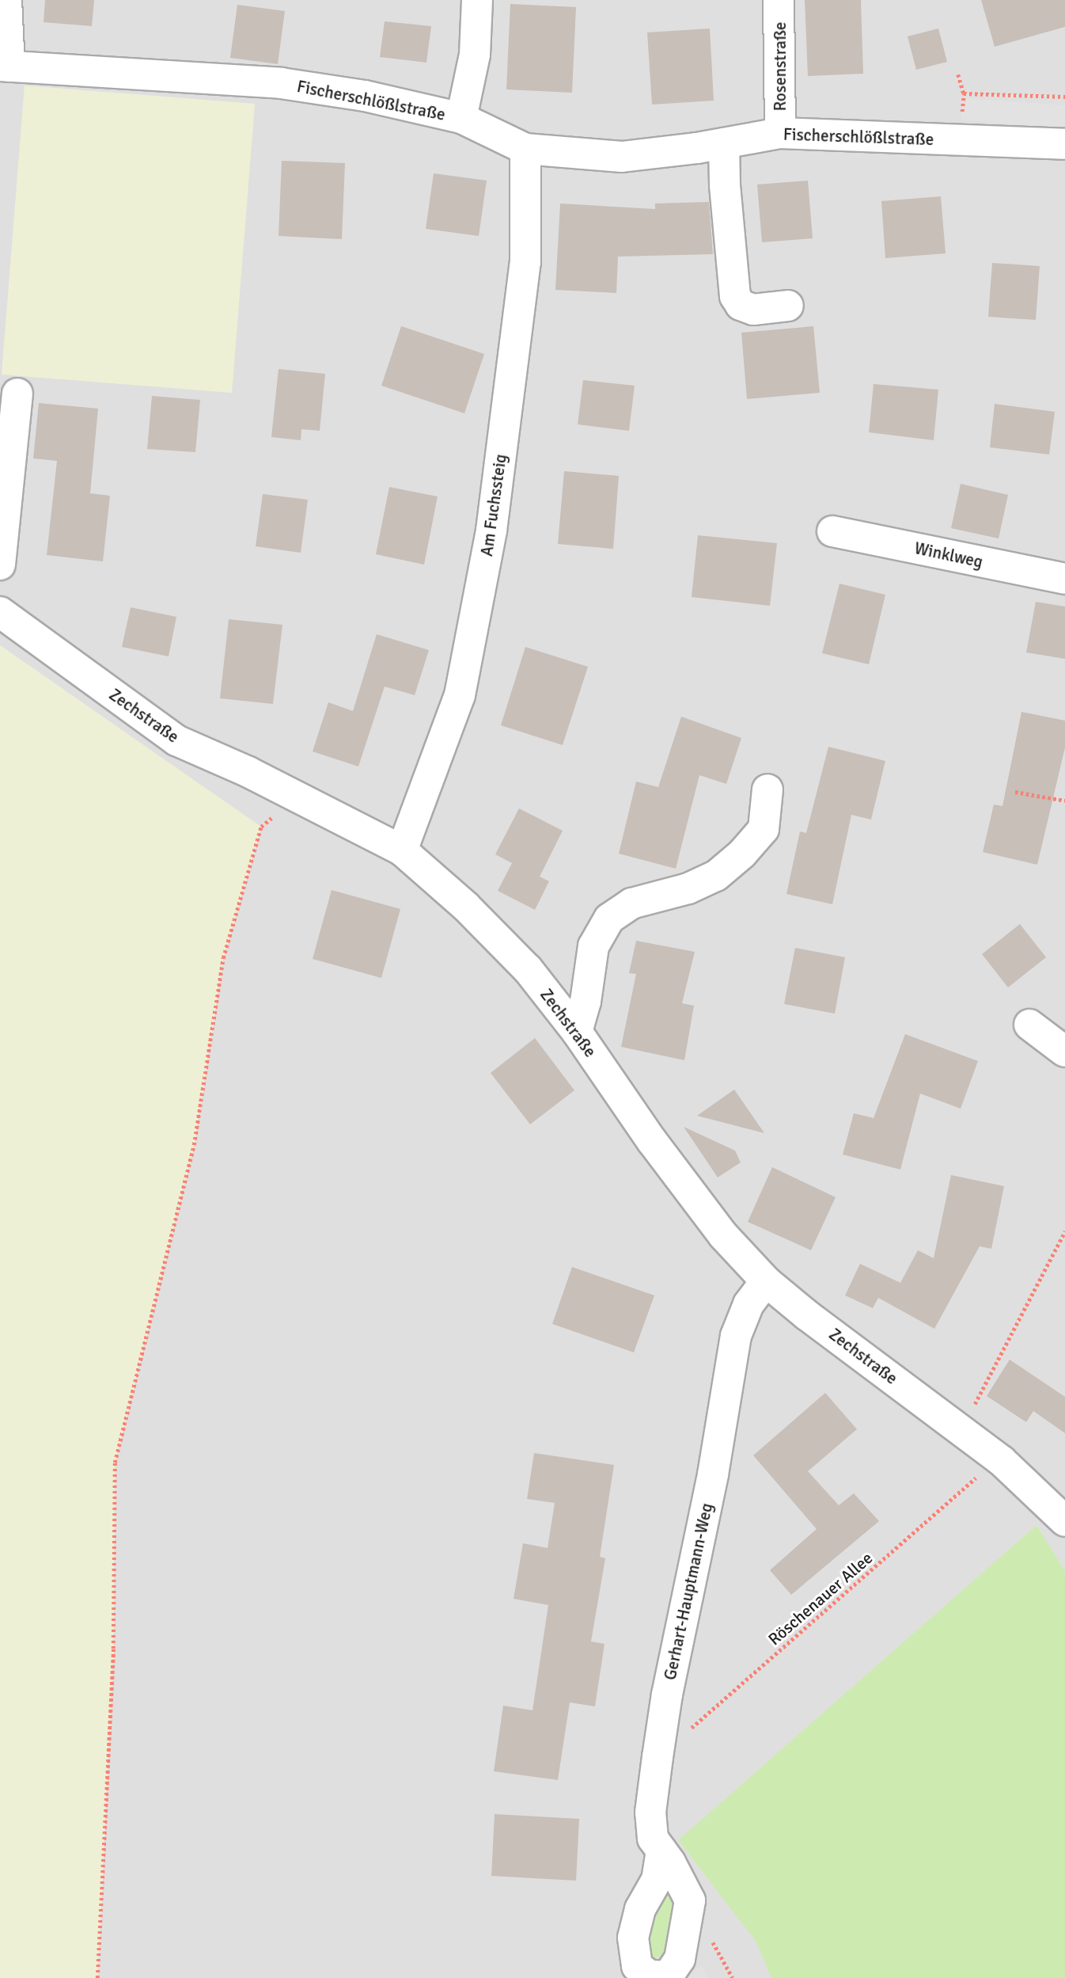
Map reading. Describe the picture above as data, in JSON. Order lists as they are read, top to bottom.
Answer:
{
  "streets": {
    "street": [
      "Rosenstraße",
      "Fischerschlößlstraße",
      "Am Fuchssteig",
      "Winklweg",
      "Zechstraße",
      "Gerhart-Hauptmann-Weg"
    ],
    "path": ["Röschenauer Allee"]
  },
  "crossings": [
    ["Rosenstraße", "Fischerschlößlstraße"],
    ["Fischerschlößlstraße", "Am Fuchssteig"],
    ["Am Fuchssteig", "Zechstraße"],
    ["Zechstraße", "Gerhart-Hauptmann-Weg"],
    ["Zechstraße", "Röschenauer Allee"],
    ["Gerhart-Hauptmann-Weg", "Röschenauer Allee"]
  ]
}
